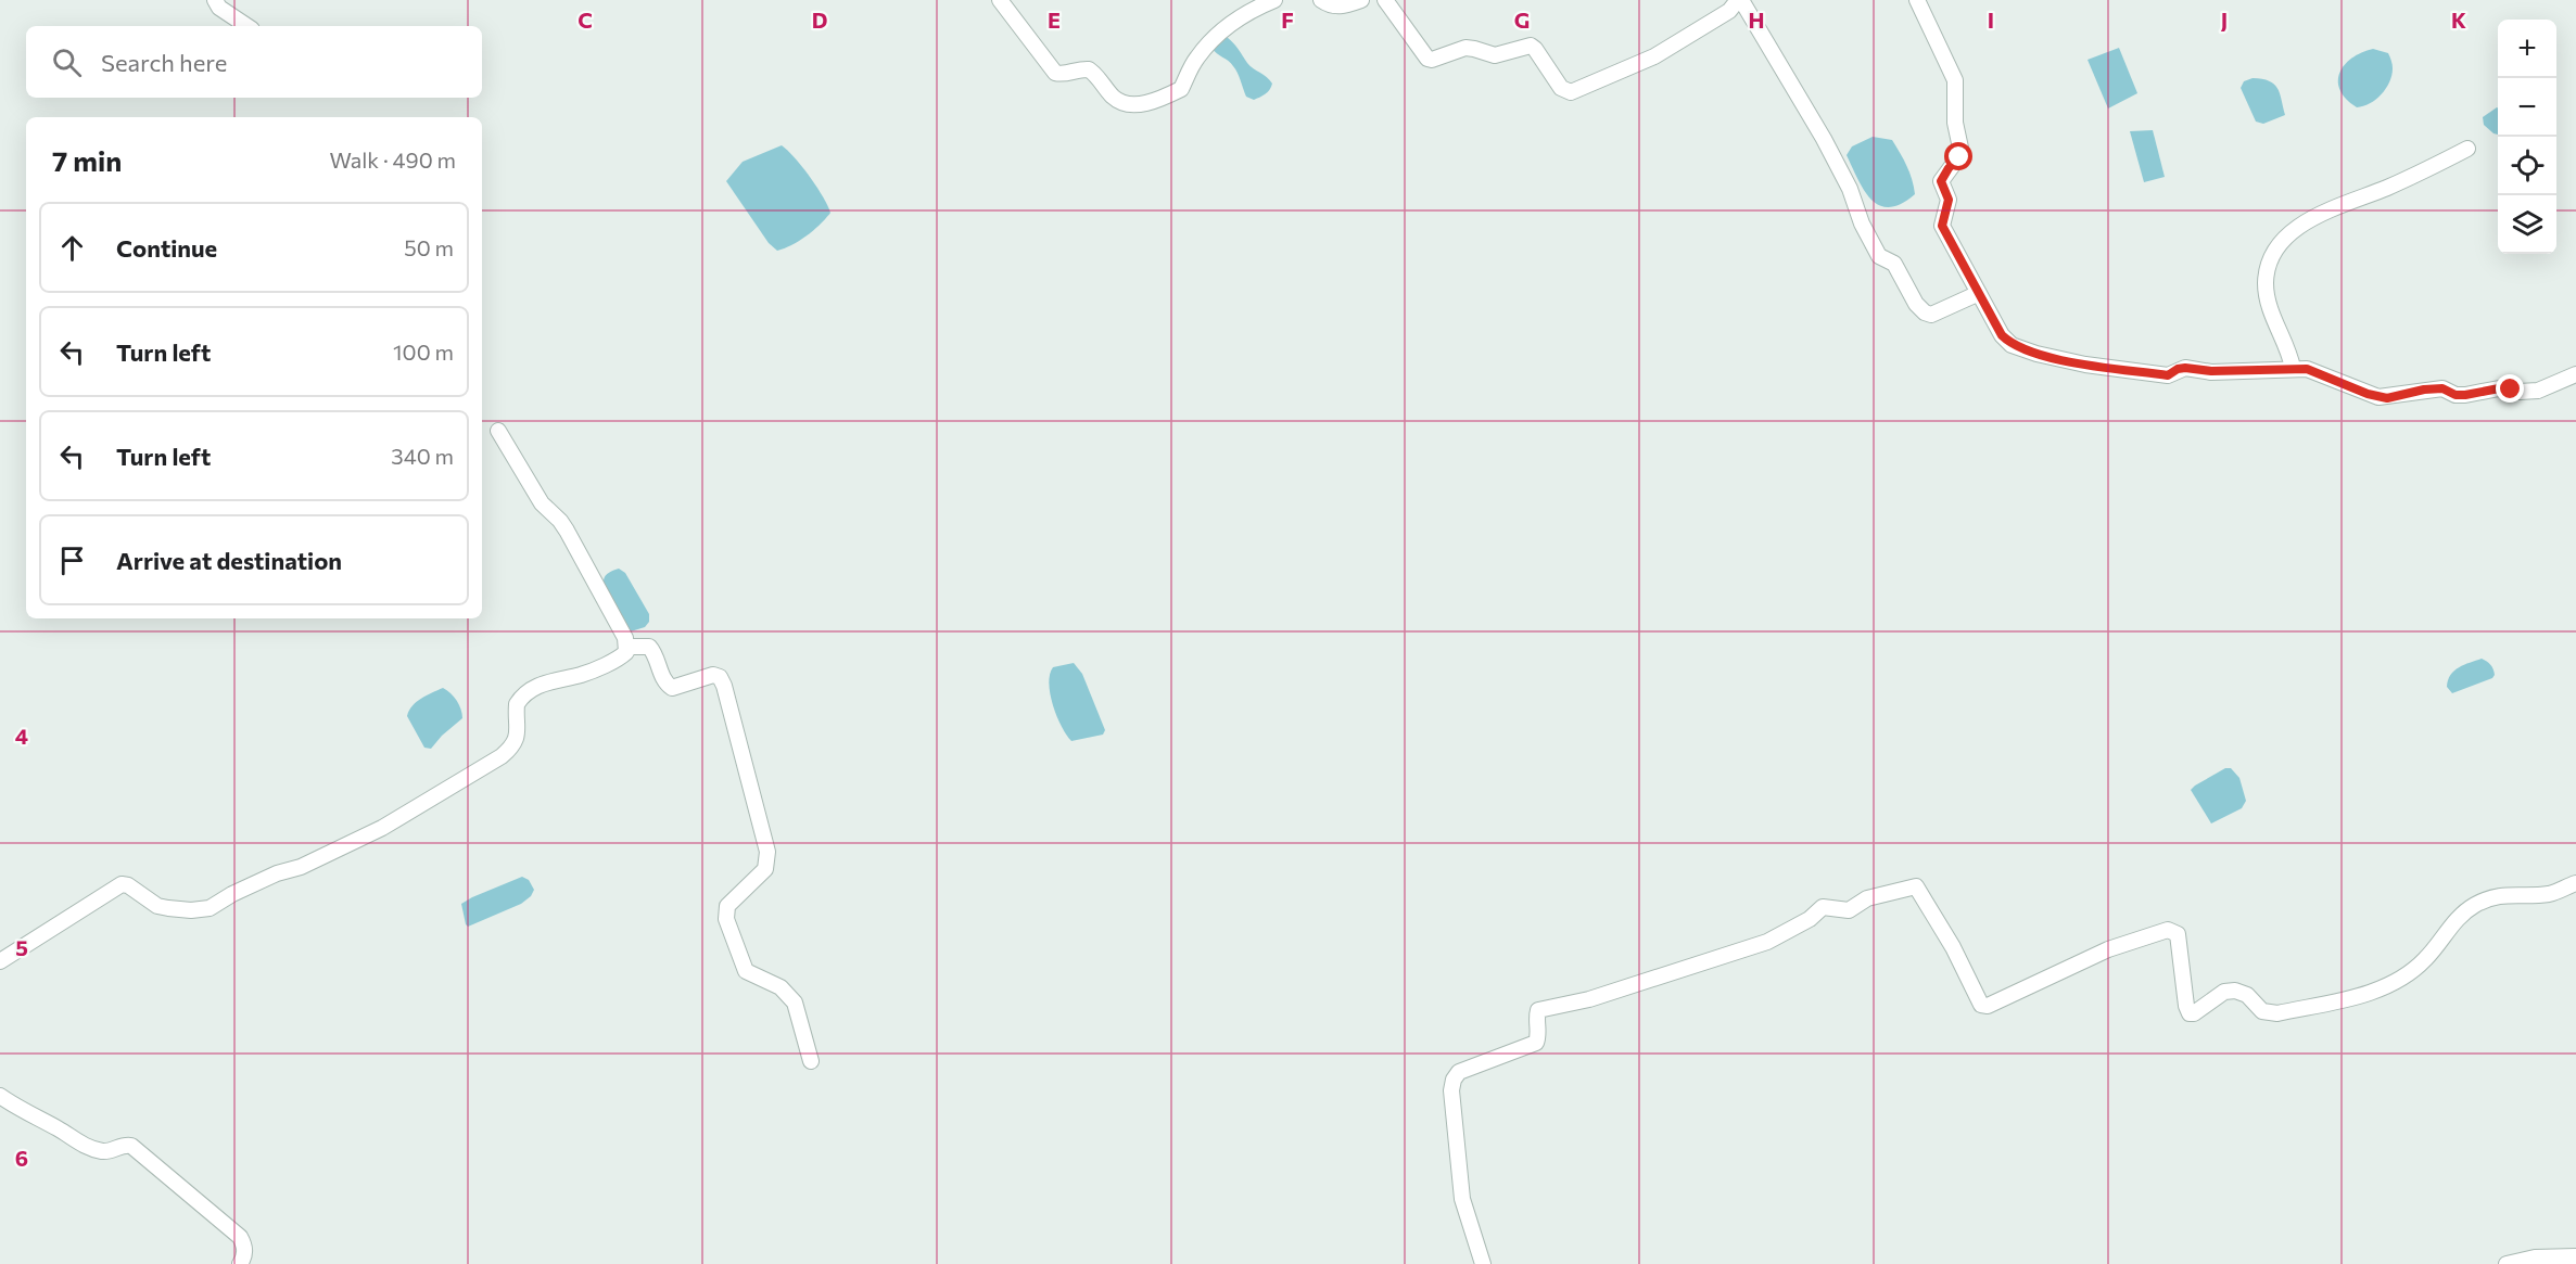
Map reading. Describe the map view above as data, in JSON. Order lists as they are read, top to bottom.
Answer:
{
  "page": {
    "map_buttons": ["+", "−"],
    "search": "Search here",
    "heading": ["7 min", "Walk · 490 m"],
    "list": [
      ["Continue", "50 m"],
      ["Turn left", "100 m"],
      ["Turn left", "340 m"],
      "Arrive at destination"
    ]
  },
  "grid": {
    "columns": [
      "C",
      "D",
      "E",
      "F",
      "G",
      "H",
      "I",
      "J",
      "K"
    ],
    "rows": ["4", "5", "6"]
  }
}
